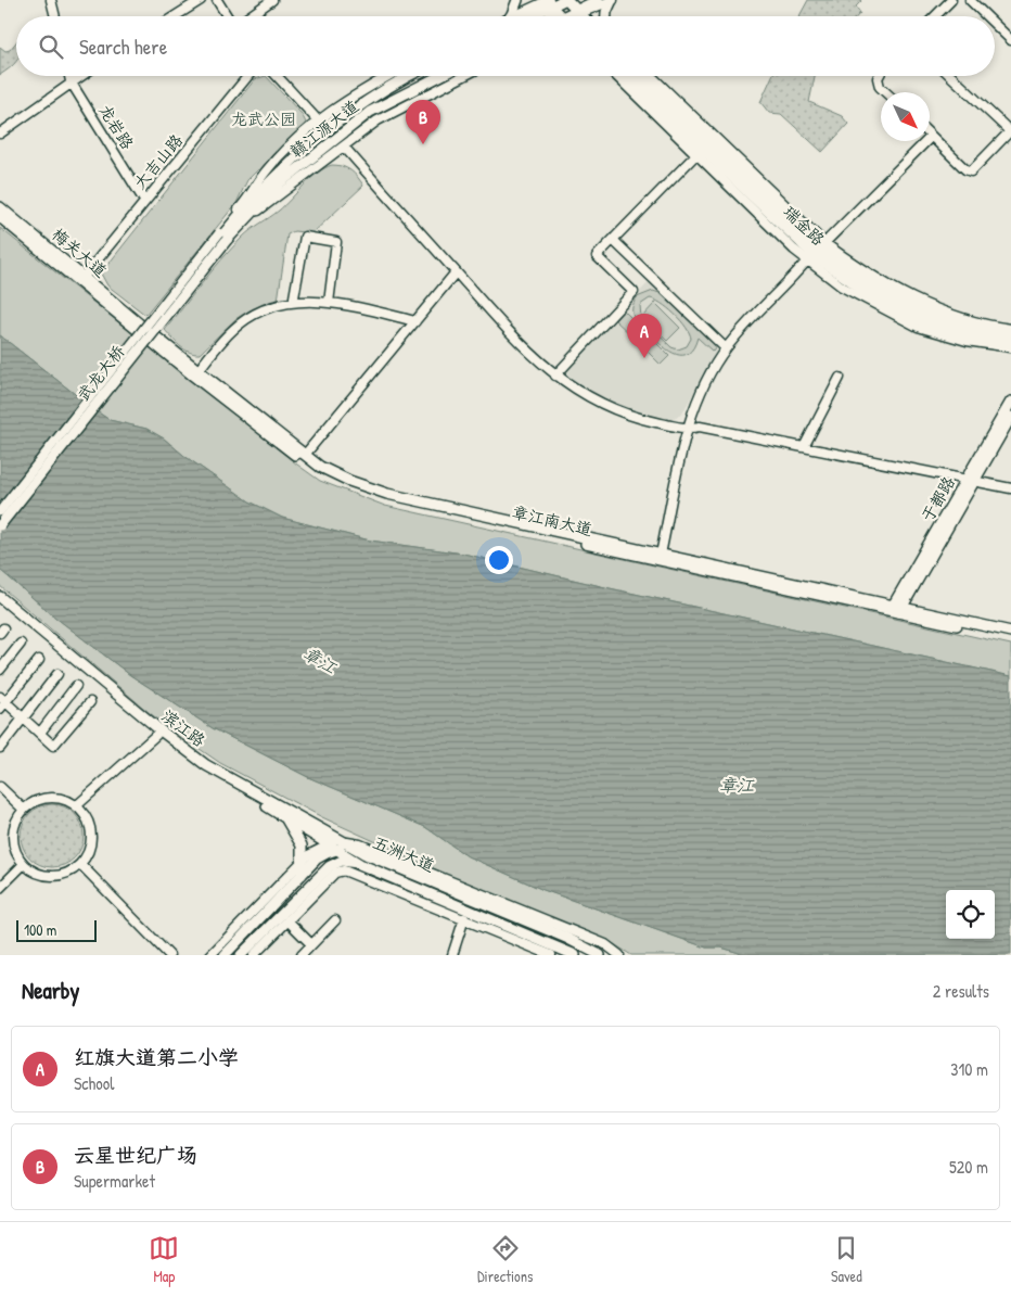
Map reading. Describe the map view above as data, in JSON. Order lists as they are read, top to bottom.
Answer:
{
  "streets": {
    "main road": [
      "赣江源大道",
      "瑞金路",
      "梅关大道",
      "武龙大桥",
      "于都路",
      "章江南大道",
      "滨江路",
      "五洲大道"
    ],
    "street": ["龙岩路", "大吉山路"]
  },
  "crossings": [
    ["龙岩路", "大吉山路"],
    ["赣江源大道", "武龙大桥"],
    ["大吉山路", "梅关大道"],
    ["梅关大道", "章江南大道"],
    ["于都路", "章江南大道"],
    ["滨江路", "五洲大道"]
  ],
  "water": ["章江"],
  "parks": ["龙武公园"],
  "scale_bar": "100 m",
  "north": "bottom right",
  "page": {
    "search": "Search here",
    "pins": ["B", "A"],
    "scale": "100 m",
    "heading": ["Nearby", "2 results"],
    "list": [
      {
        "mark": "A",
        "name": "红旗大道第二小学",
        "note": "School",
        "value": "310 m"
      },
      {
        "mark": "B",
        "name": "云星世纪广场",
        "note": "Supermarket",
        "value": "520 m"
      }
    ],
    "nav": ["Map", "Directions", "Saved"]
  }
}
